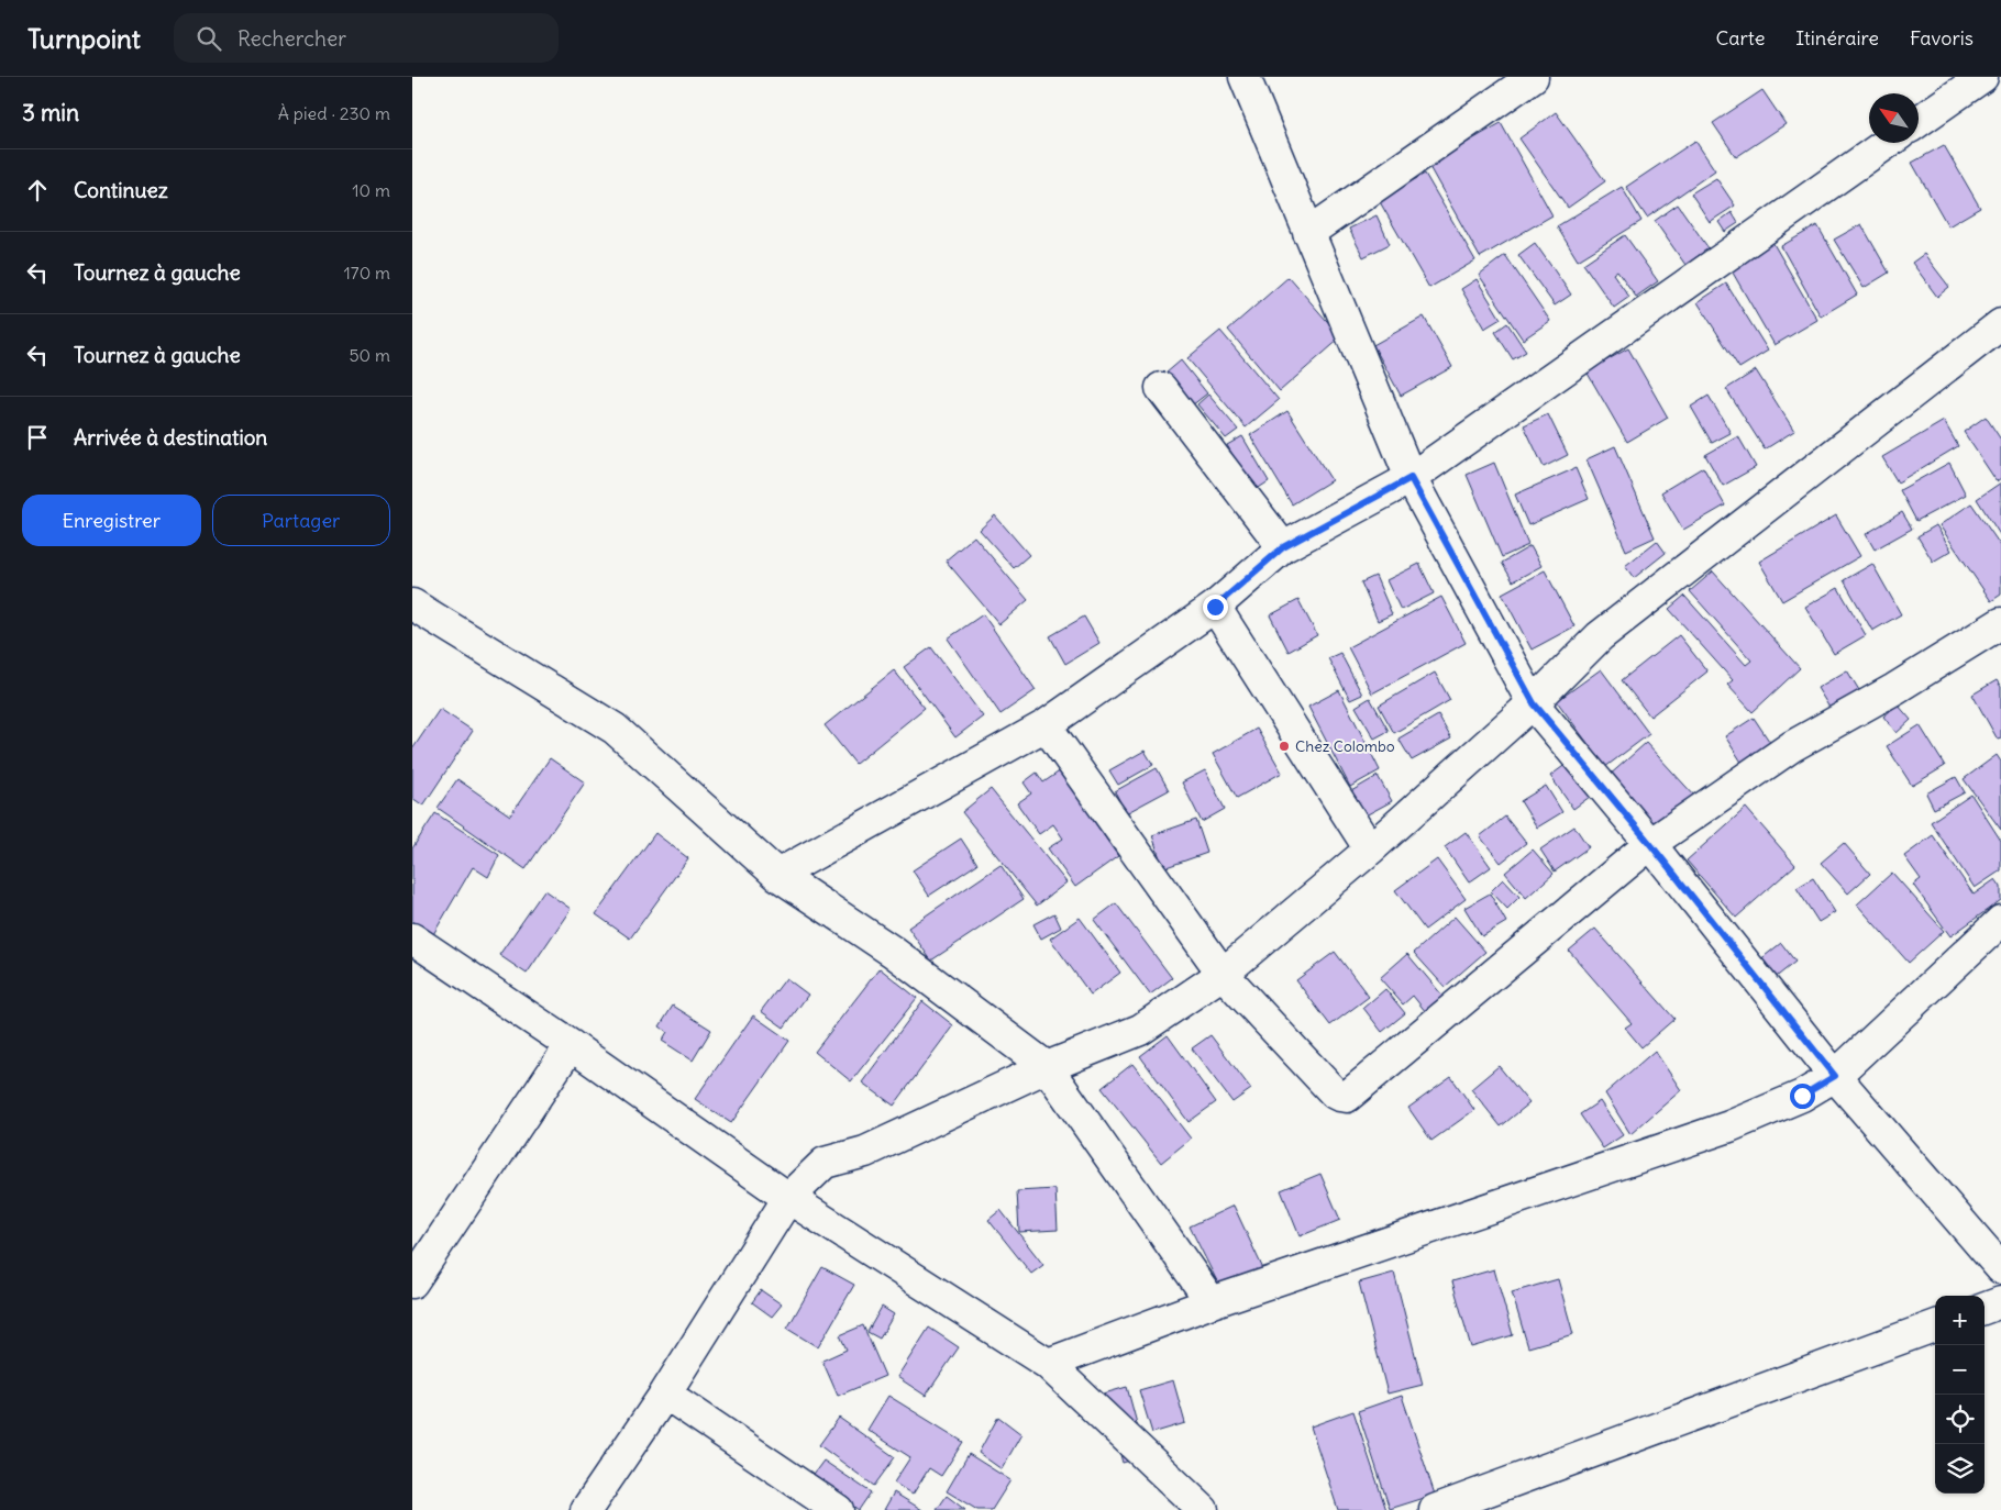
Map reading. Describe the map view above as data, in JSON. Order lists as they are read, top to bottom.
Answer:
{
  "places": ["Chez Colombo"],
  "north": "top left",
  "page": {
    "header": "Turnpoint",
    "search": "Rechercher",
    "nav": ["Carte", "Itinéraire", "Favoris"],
    "heading": ["3 min", "À pied · 230 m"],
    "list": [
      ["Continuez", "10 m"],
      ["Tournez à gauche", "170 m"],
      ["Tournez à gauche", "50 m"],
      "Arrivée à destination"
    ],
    "buttons": ["Enregistrer", "Partager"],
    "map_buttons": ["+", "−"]
  }
}
